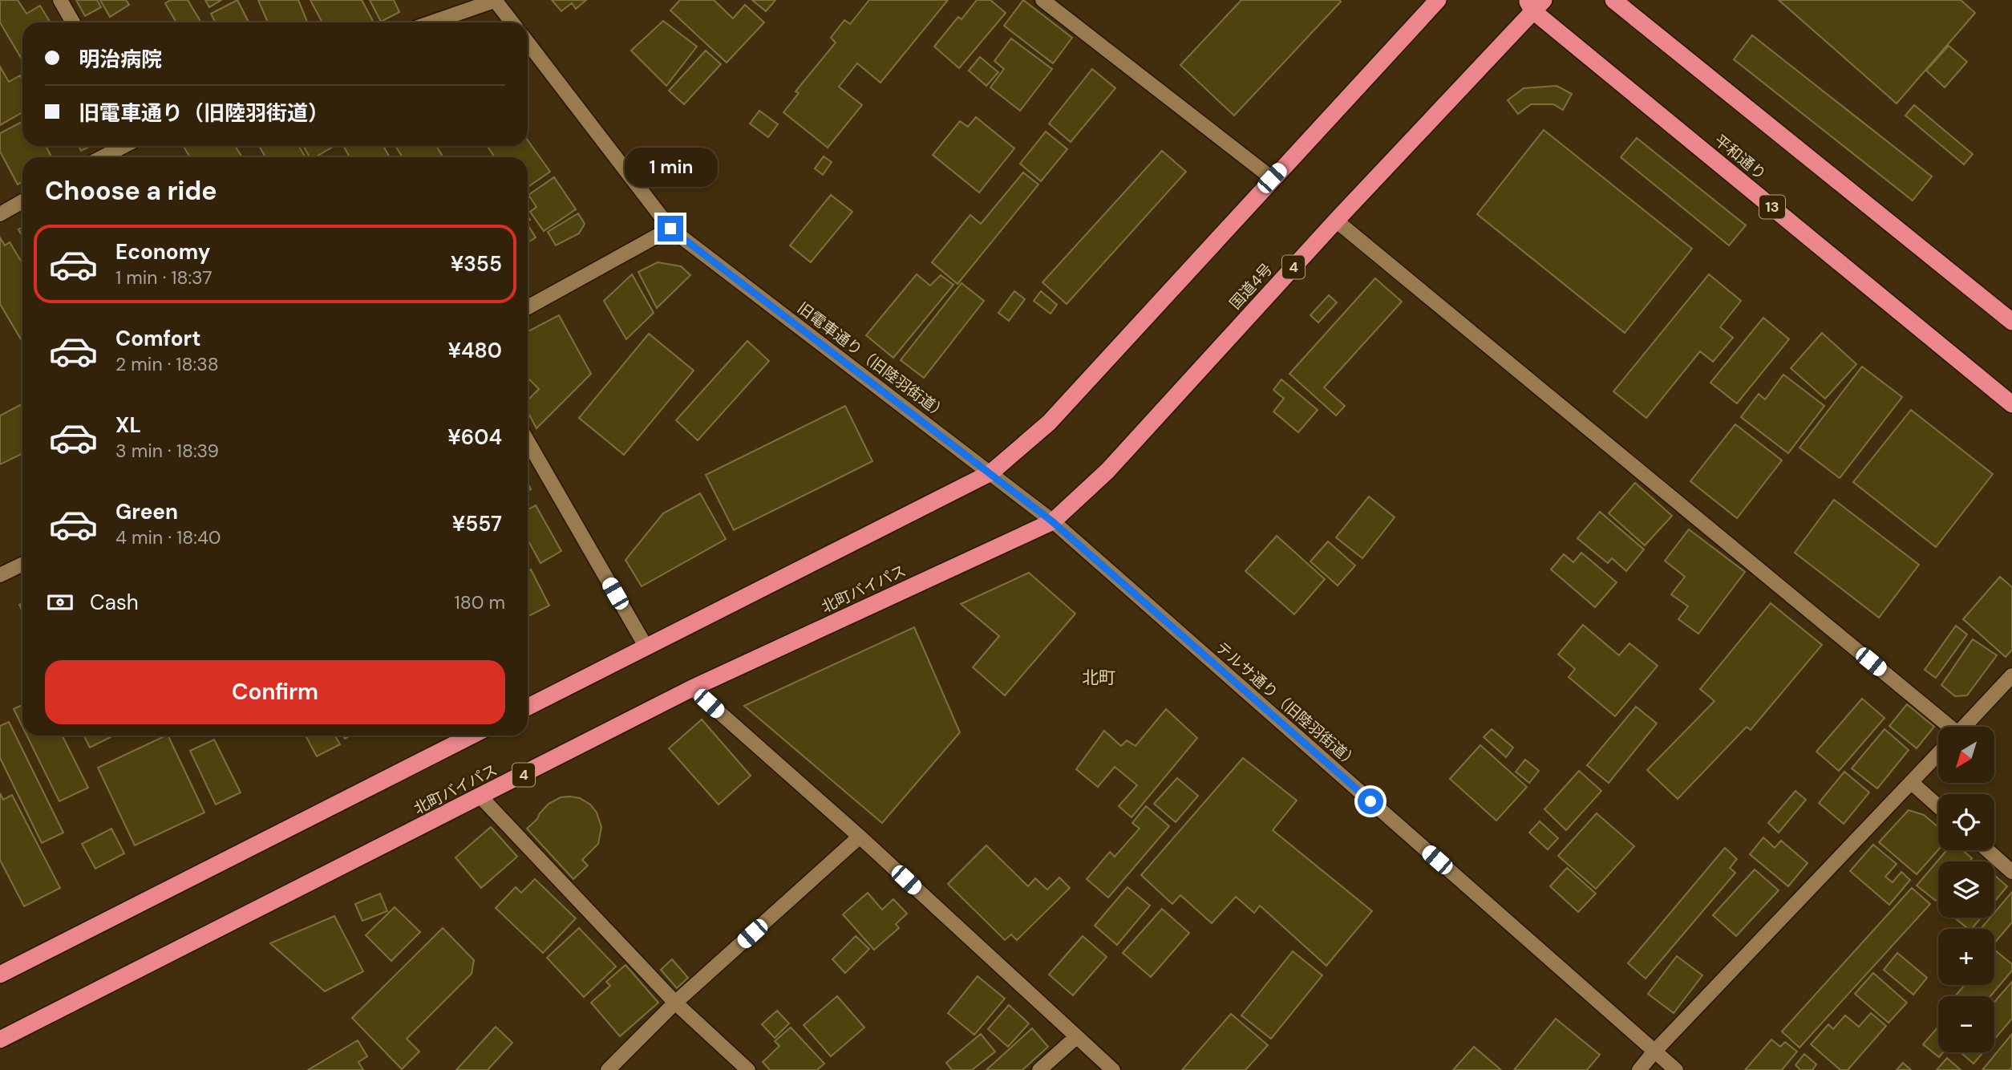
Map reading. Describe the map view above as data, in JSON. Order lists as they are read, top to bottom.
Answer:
{
  "streets": {
    "highway": [
      "平和通り",
      "13",
      "4",
      "国道4号",
      "北町バイパス"
    ],
    "street": ["旧電車通り（旧陸羽街道）", "テルサ通り（旧陸羽街道）"]
  },
  "crossings": [
    ["平和通り", "国道4号"],
    ["国道4号", "旧電車通り（旧陸羽街道）"],
    ["国道4号", "北町バイパス"],
    ["国道4号", "テルサ通り（旧陸羽街道）"],
    ["旧電車通り（旧陸羽街道）", "北町バイパス"],
    ["旧電車通り（旧陸羽街道）", "テルサ通り（旧陸羽街道）"],
    ["北町バイパス", "テルサ通り（旧陸羽街道）"]
  ],
  "districts": ["北町"],
  "north": "bottom left",
  "page": {
    "banner": ["明治病院", "旧電車通り（旧陸羽街道）"],
    "bubble": "1 min",
    "heading": "Choose a ride",
    "list": [
      {
        "name": "Economy",
        "note": "1 min · 18:37",
        "value": "¥355"
      },
      {
        "name": "Comfort",
        "note": "2 min · 18:38",
        "value": "¥480"
      },
      {
        "name": "XL",
        "note": "3 min · 18:39",
        "value": "¥604"
      },
      {
        "name": "Green",
        "note": "4 min · 18:40",
        "value": "¥557"
      }
    ],
    "pay": ["Cash", "180 m"],
    "buttons": "Confirm",
    "map_buttons": ["+", "−"]
  }
}
